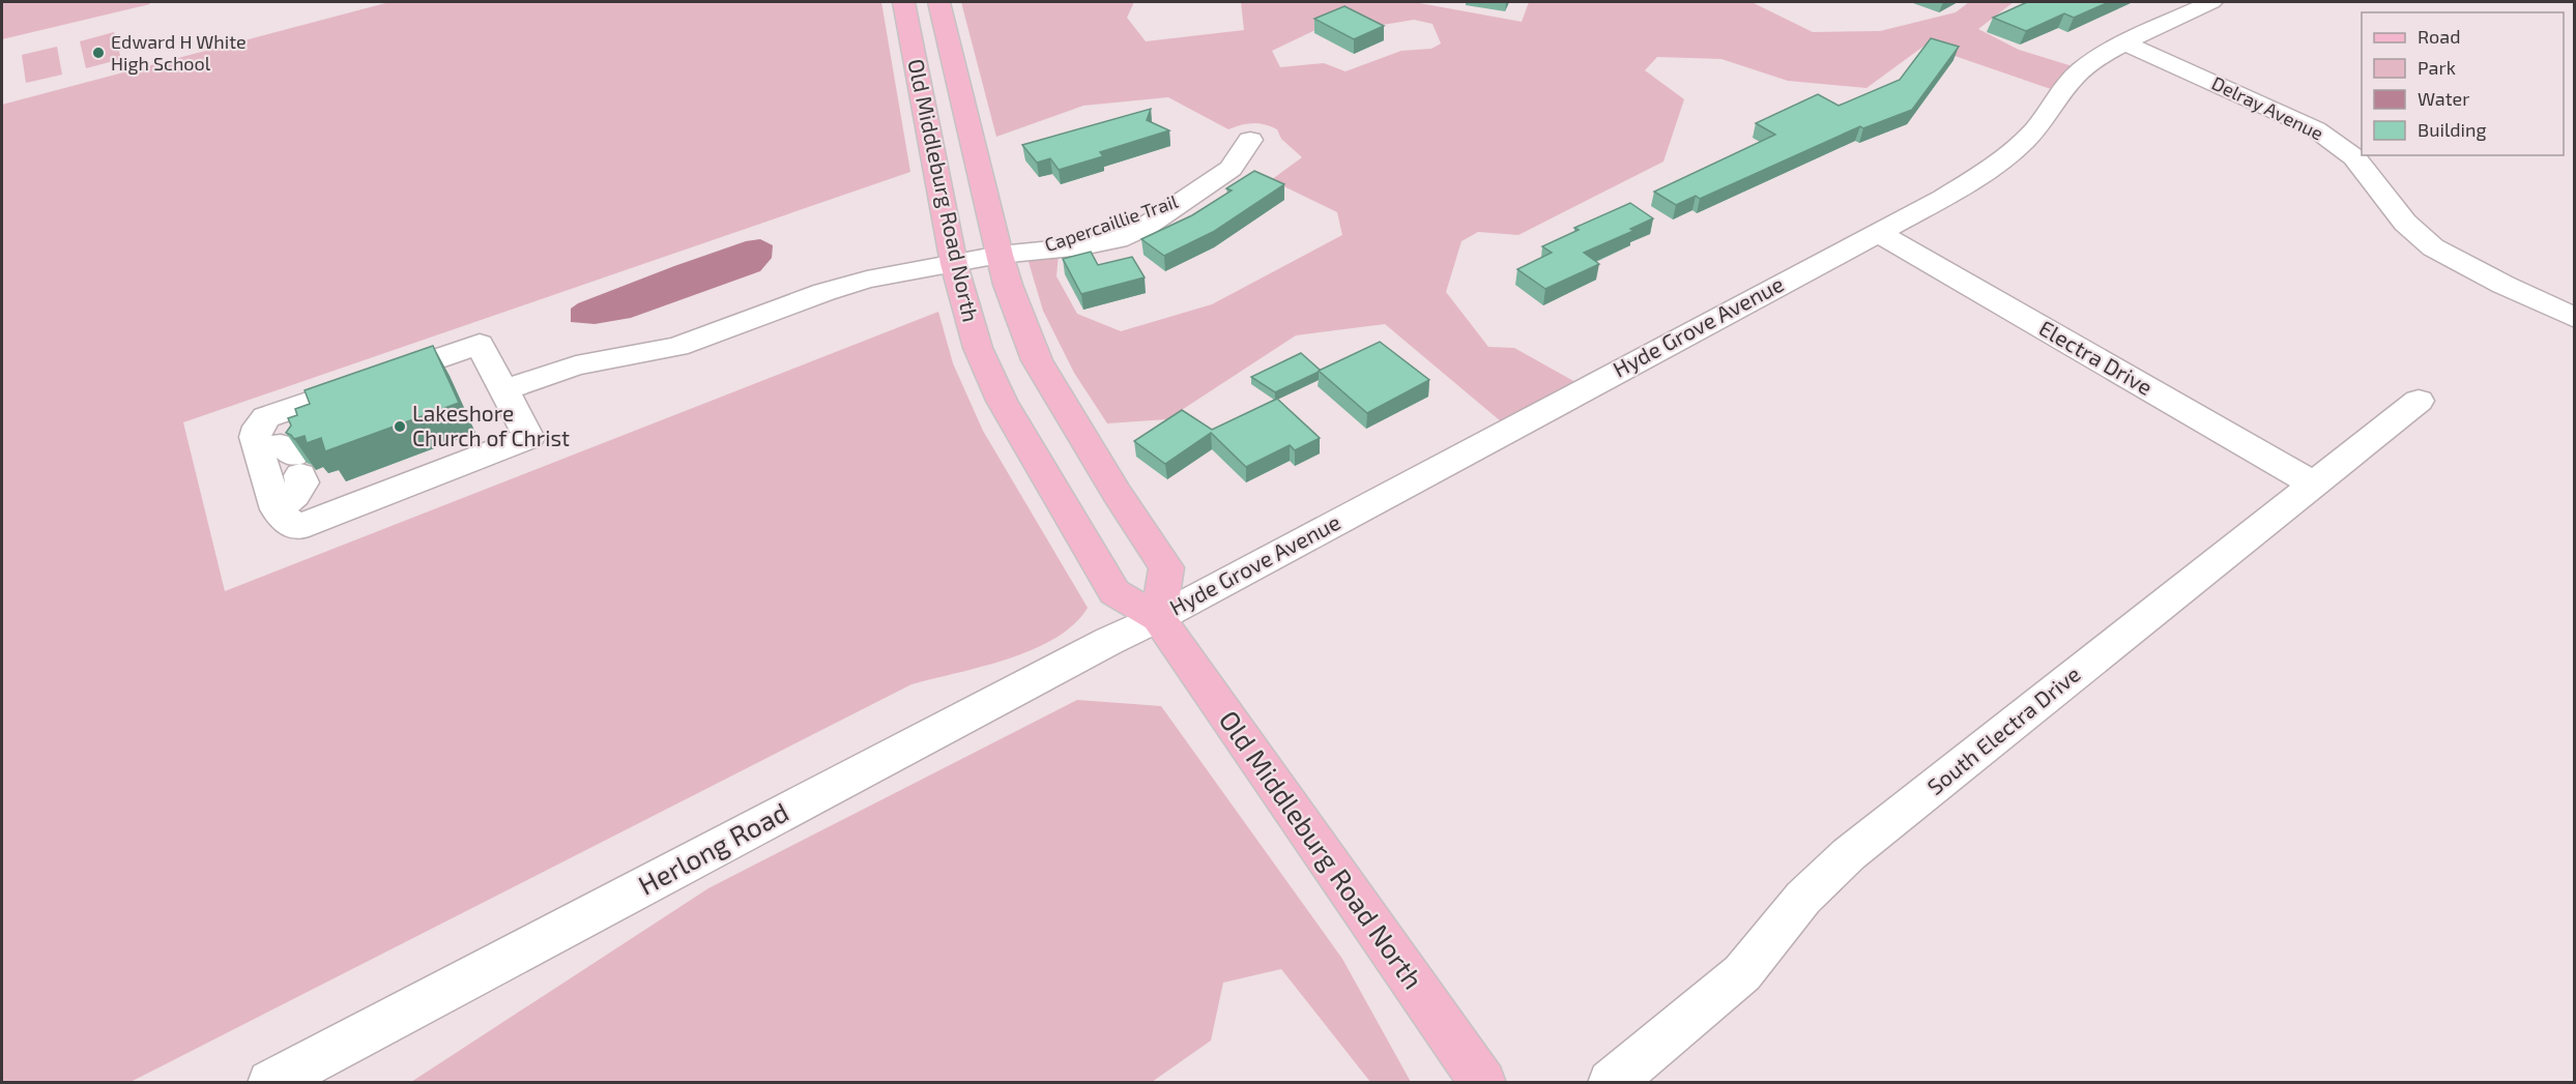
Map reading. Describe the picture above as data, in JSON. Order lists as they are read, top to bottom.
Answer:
{
  "streets": {
    "main road": ["Old Middleburg Road North"],
    "street": [
      "Delray Avenue",
      "Capercaillie Trail",
      "Hyde Grove Avenue",
      "Electra Drive",
      "South Electra Drive",
      "Herlong Road"
    ]
  },
  "crossings": [
    ["Delray Avenue", "Hyde Grove Avenue"],
    ["Old Middleburg Road North", "Capercaillie Trail"],
    ["Old Middleburg Road North", "Hyde Grove Avenue"],
    ["Old Middleburg Road North", "Herlong Road"],
    ["Hyde Grove Avenue", "Electra Drive"],
    ["Hyde Grove Avenue", "Herlong Road"],
    ["Electra Drive", "South Electra Drive"]
  ],
  "places": ["Edward H White High School", "Lakeshore Church of Christ"],
  "legend": [
    "Road",
    "Park",
    "Water",
    "Building"
  ]
}
